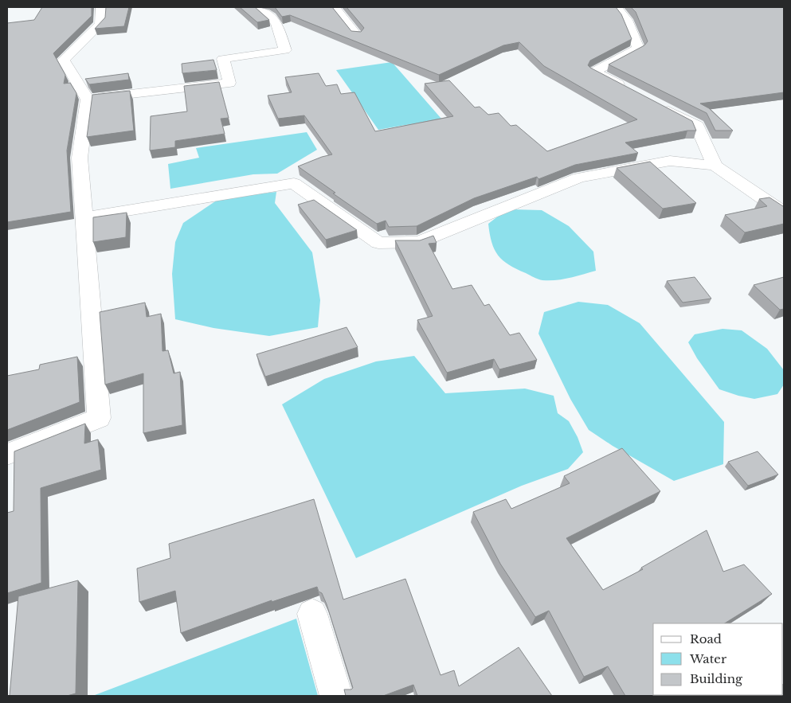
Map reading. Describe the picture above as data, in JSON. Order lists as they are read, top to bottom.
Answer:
{
  "legend": ["Road", "Water", "Building"]
}
